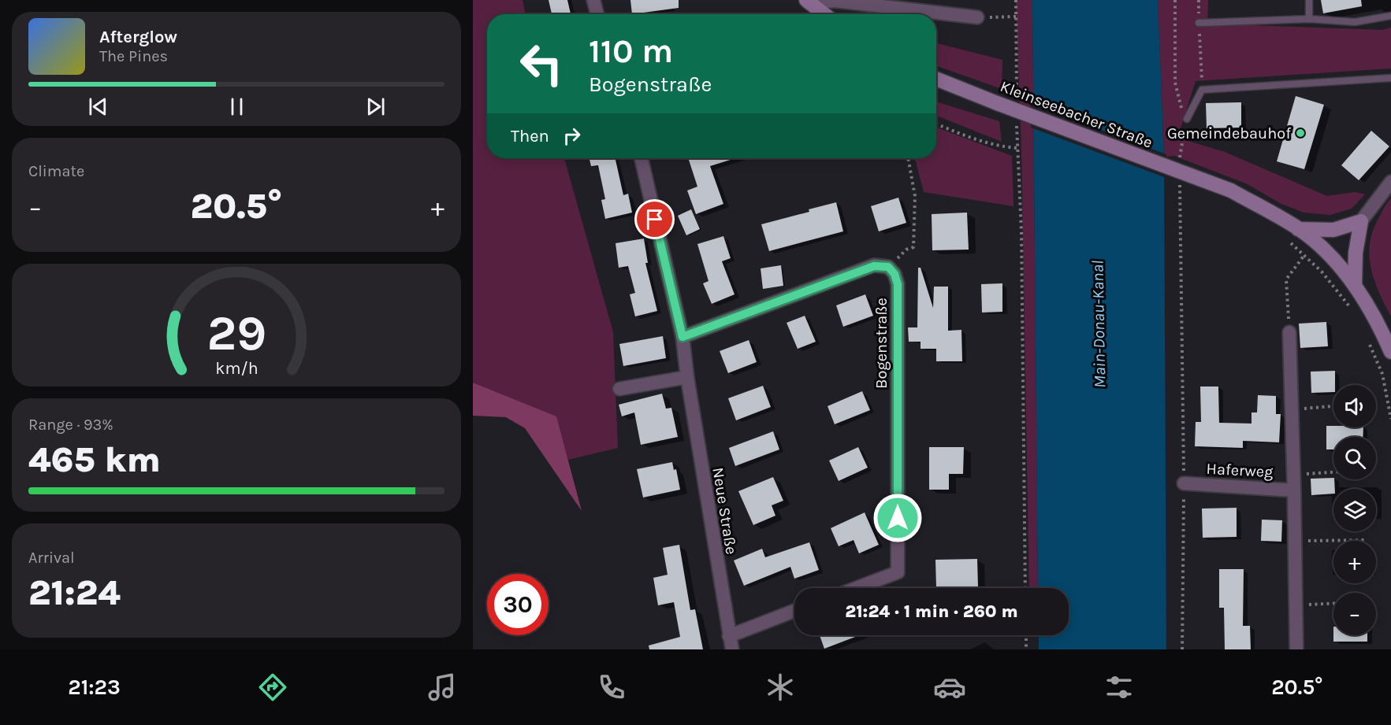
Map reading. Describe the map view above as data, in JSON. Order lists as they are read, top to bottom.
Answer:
{
  "streets": {
    "street": [
      "Kleinseebacher Straße",
      "Bogenstraße",
      "Haferweg",
      "Neue Straße"
    ]
  },
  "crossings": [
    ["Bogenstraße", "Neue Straße"]
  ],
  "water": ["Main-Donau-Kanal"],
  "places": ["Gemeindebauhof"],
  "page": {
    "turn": ["110 m", "Bogenstraße"],
    "song": ["Afterglow", "The Pines"],
    "then": "Then",
    "tile": [
      "Climate",
      ["Range · 93%", "465 km"],
      ["Arrival", "21:24"]
    ],
    "heat": ["−", "20.5°", "+"],
    "map_buttons": ["+", "−"],
    "limit": "30",
    "trip": "21:24 · 1 min · 260 m",
    "tabs": ["21:23", "20.5°"],
    "gauge": ["29", "km/h"]
  }
}
